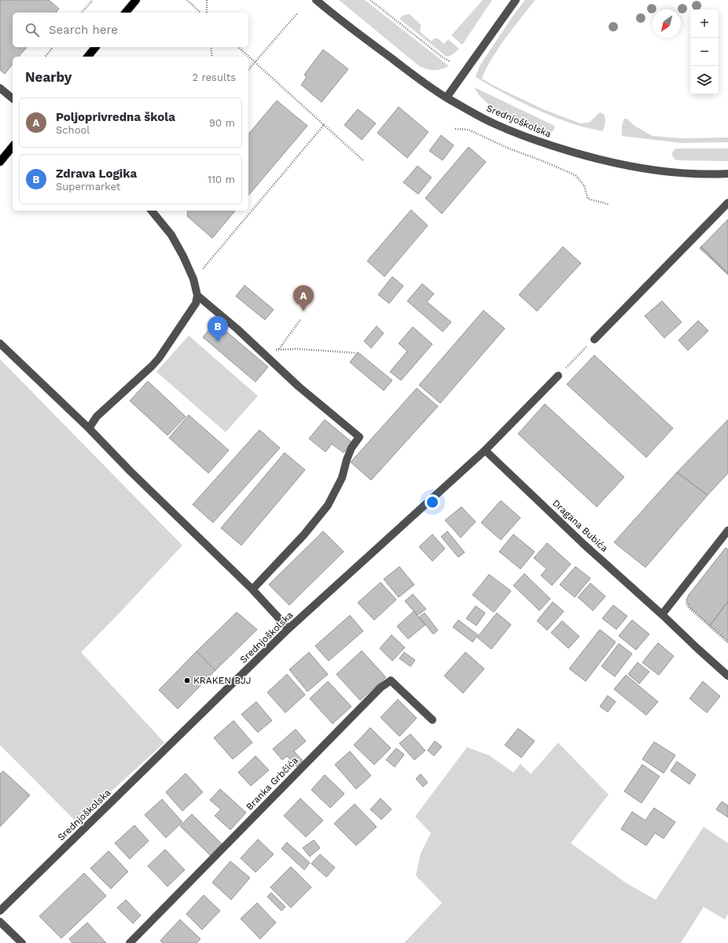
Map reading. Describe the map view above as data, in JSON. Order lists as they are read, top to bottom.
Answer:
{
  "streets": {
    "street": ["Srednjoškolska", "Dragana Bubića", "Branka Grbčića"]
  },
  "crossings": [
    ["Srednjoškolska", "Dragana Bubića"]
  ],
  "places": ["KRAKEN BJJ"],
  "north": "bottom left",
  "page": {
    "map_buttons": ["+", "−"],
    "search": "Search here",
    "heading": ["Nearby", "2 results"],
    "list": [
      {
        "mark": "A",
        "name": "Poljoprivredna škola",
        "note": "School",
        "value": "90 m"
      },
      {
        "mark": "B",
        "name": "Zdrava Logika",
        "note": "Supermarket",
        "value": "110 m"
      }
    ],
    "pins": ["A", "B"]
  }
}
